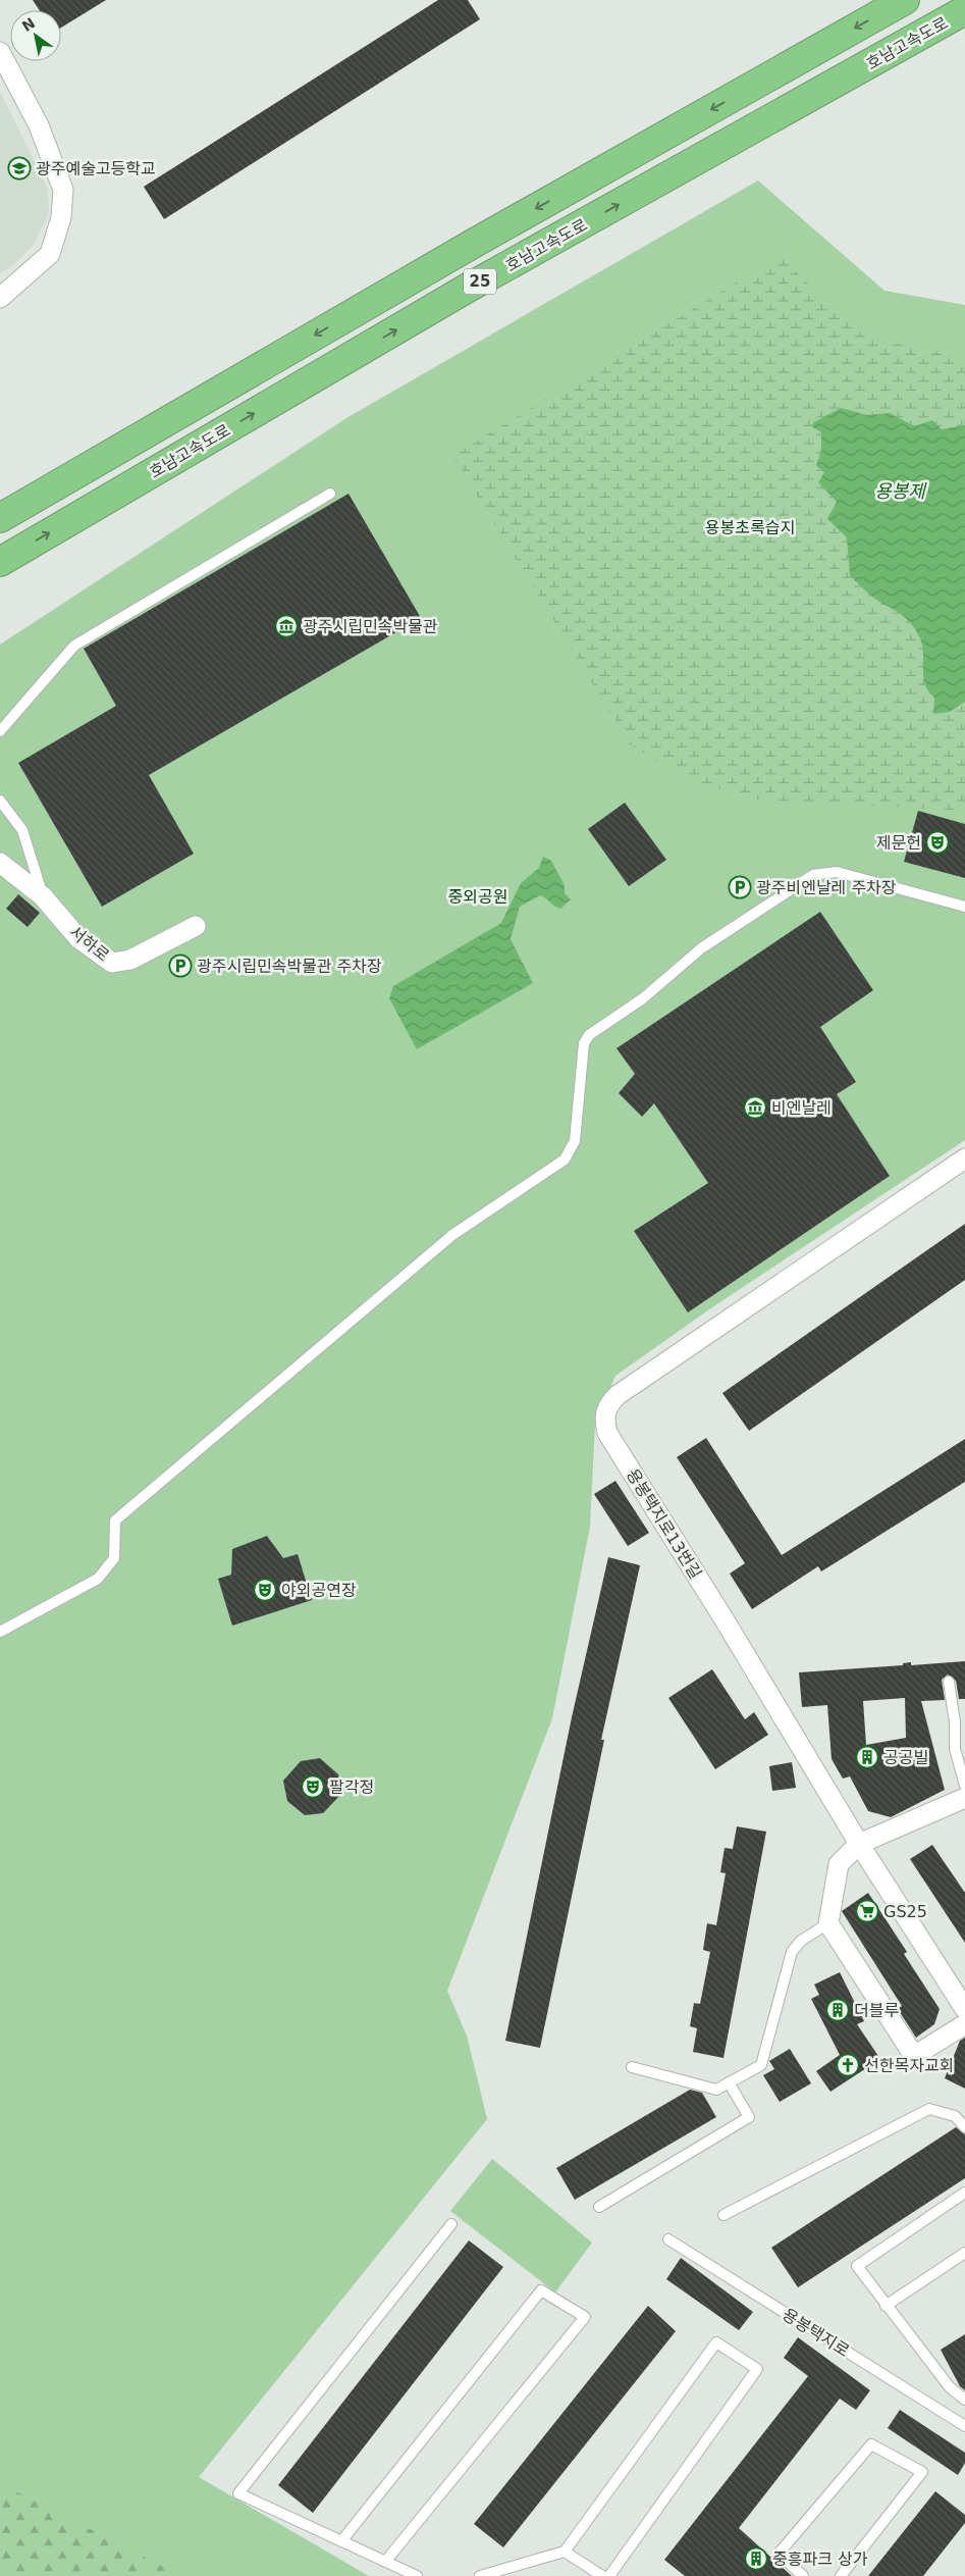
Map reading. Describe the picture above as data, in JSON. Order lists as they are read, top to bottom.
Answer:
{
  "streets": {
    "highway": ["호남고속도로", "25"],
    "street": ["서하로", "용봉택지로13번길"],
    "lane": ["용봉택지로"]
  },
  "water": ["용봉제"],
  "parks": ["용봉초록습지", "중외공원"],
  "places": {
    "school or university": ["광주예술고등학교"],
    "museum": ["광주시립민속박물관", "비엔날레"],
    "theatre": ["제문헌", "야외공연장", "팔각정"],
    "parking": ["광주비엔날레 주차장", "광주시립민속박물관 주차장"],
    "building": ["공공빌", "더블루", "중흥파크 상가"],
    "supermarket": ["GS25"],
    "church": ["선한목자교회"]
  },
  "north": "top left"
}
